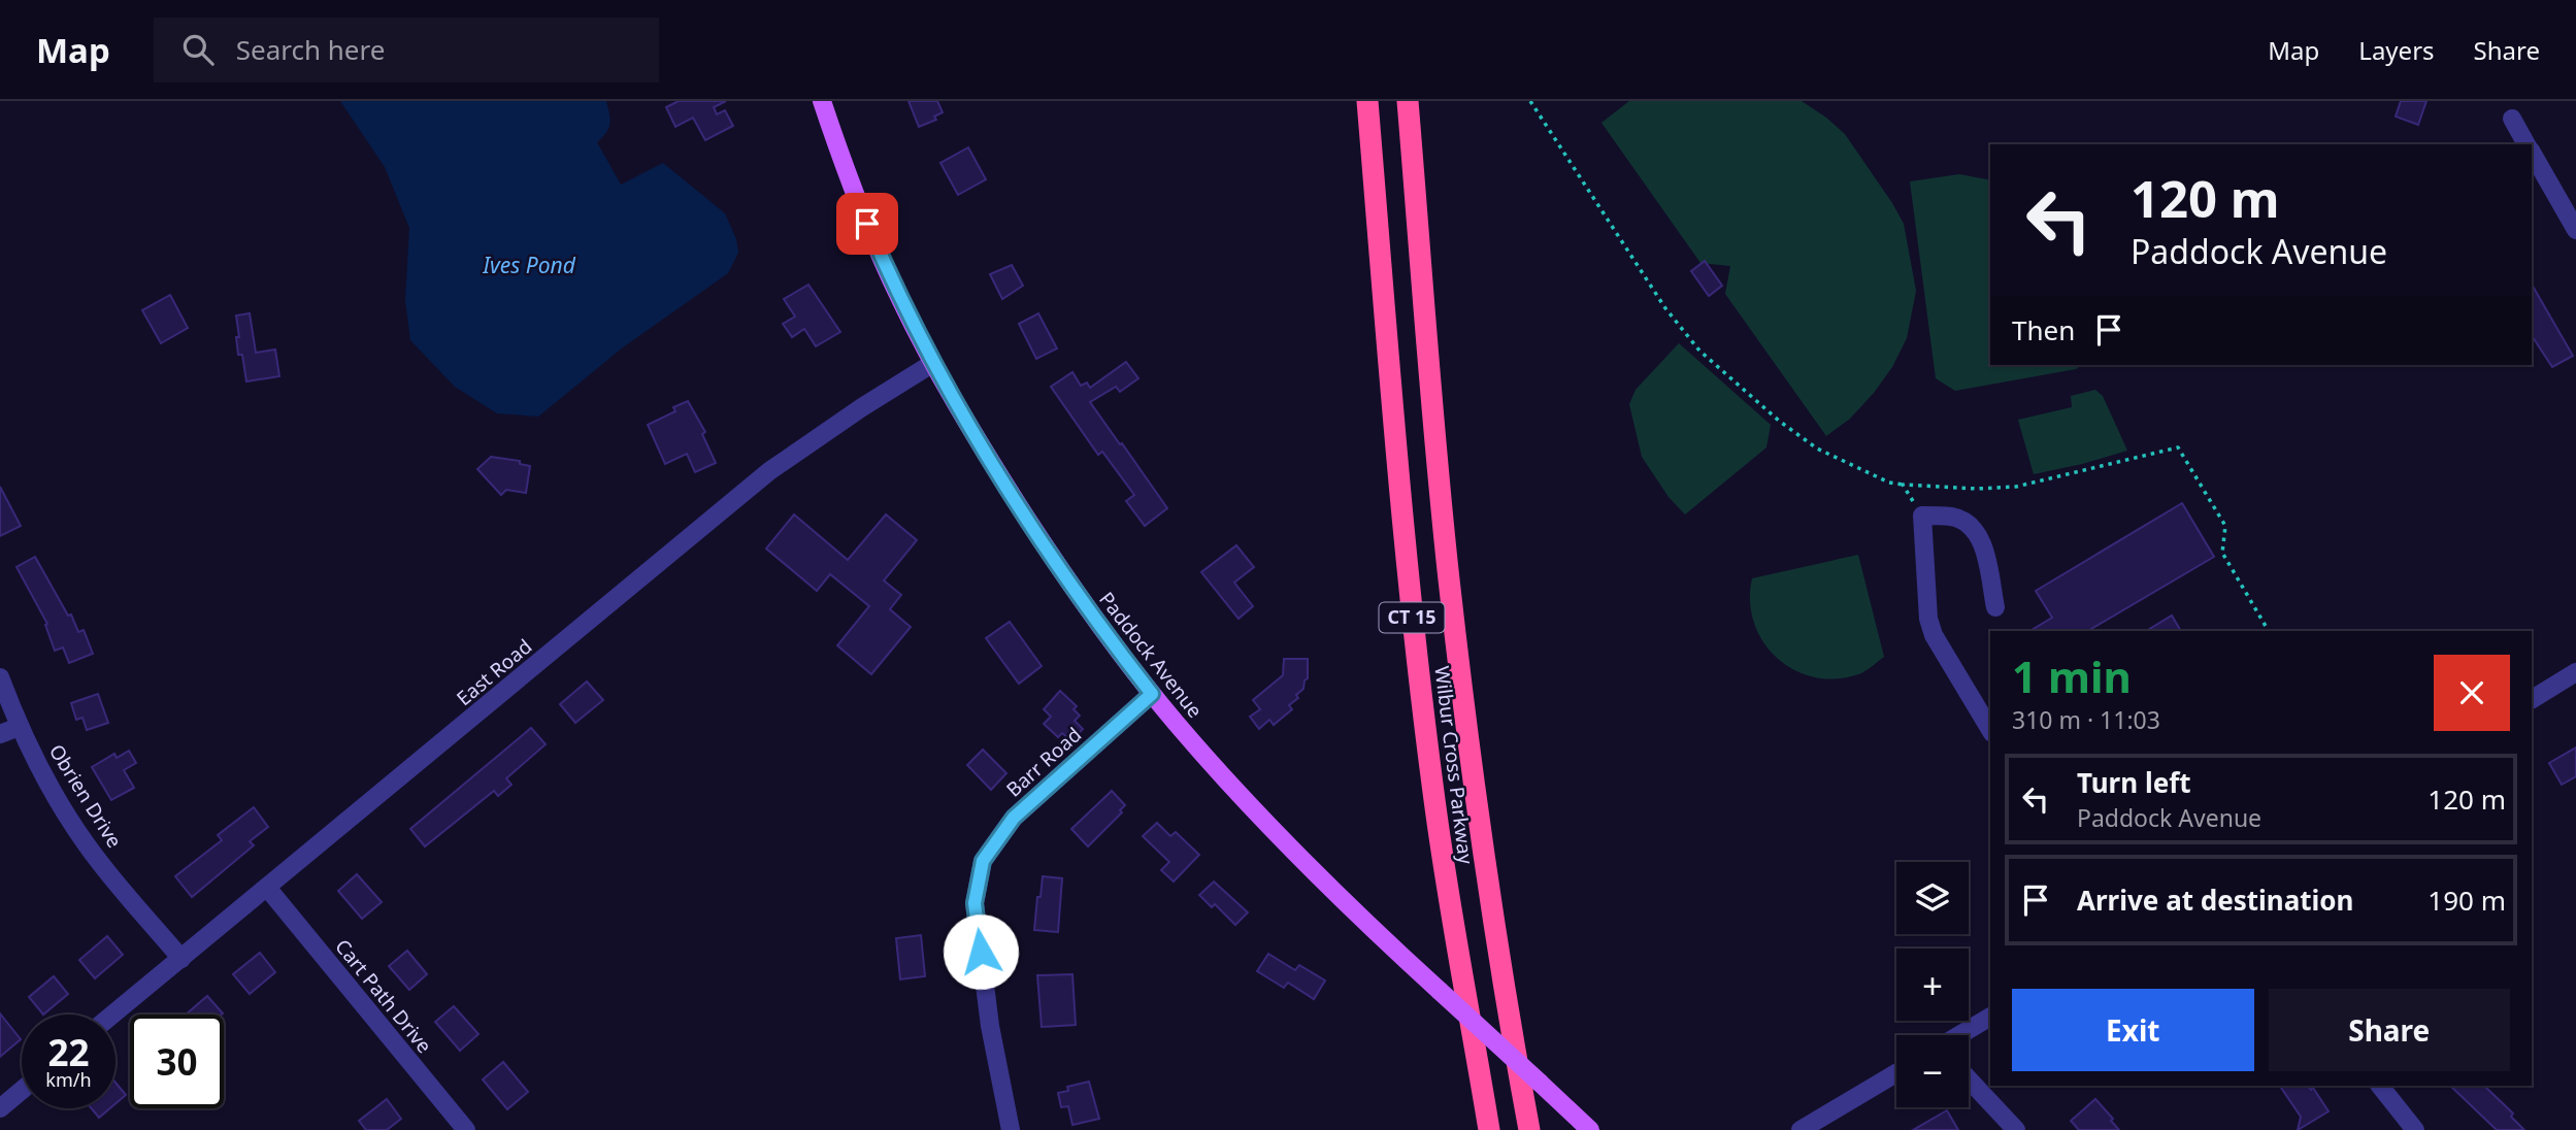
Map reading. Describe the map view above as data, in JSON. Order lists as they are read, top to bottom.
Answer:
{
  "streets": {
    "highway": ["CT 15", "Wilbur Cross Parkway"],
    "main road": ["Paddock Avenue"],
    "street": [
      "East Road",
      "Barr Road",
      "Obrien Drive",
      "Cart Path Drive"
    ]
  },
  "crossings": [
    ["Paddock Avenue", "East Road"],
    ["Paddock Avenue", "Barr Road"],
    ["East Road", "Obrien Drive"],
    ["East Road", "Cart Path Drive"]
  ],
  "water": ["Ives Pond"],
  "page": {
    "header": "Map",
    "search": "Search here",
    "nav": ["Map", "Layers", "Share"],
    "turn": ["120 m", "Paddock Avenue"],
    "then": "Then",
    "heading": ["1 min", "310 m · 11:03"],
    "list": [
      {
        "name": "Turn left",
        "note": "Paddock Avenue",
        "value": "120 m"
      },
      {
        "name": "Arrive at destination",
        "value": "190 m"
      }
    ],
    "map_buttons": ["+", "−"],
    "buttons": ["Exit", "Share"],
    "speed": "22 km/h",
    "limit": "30"
  }
}
